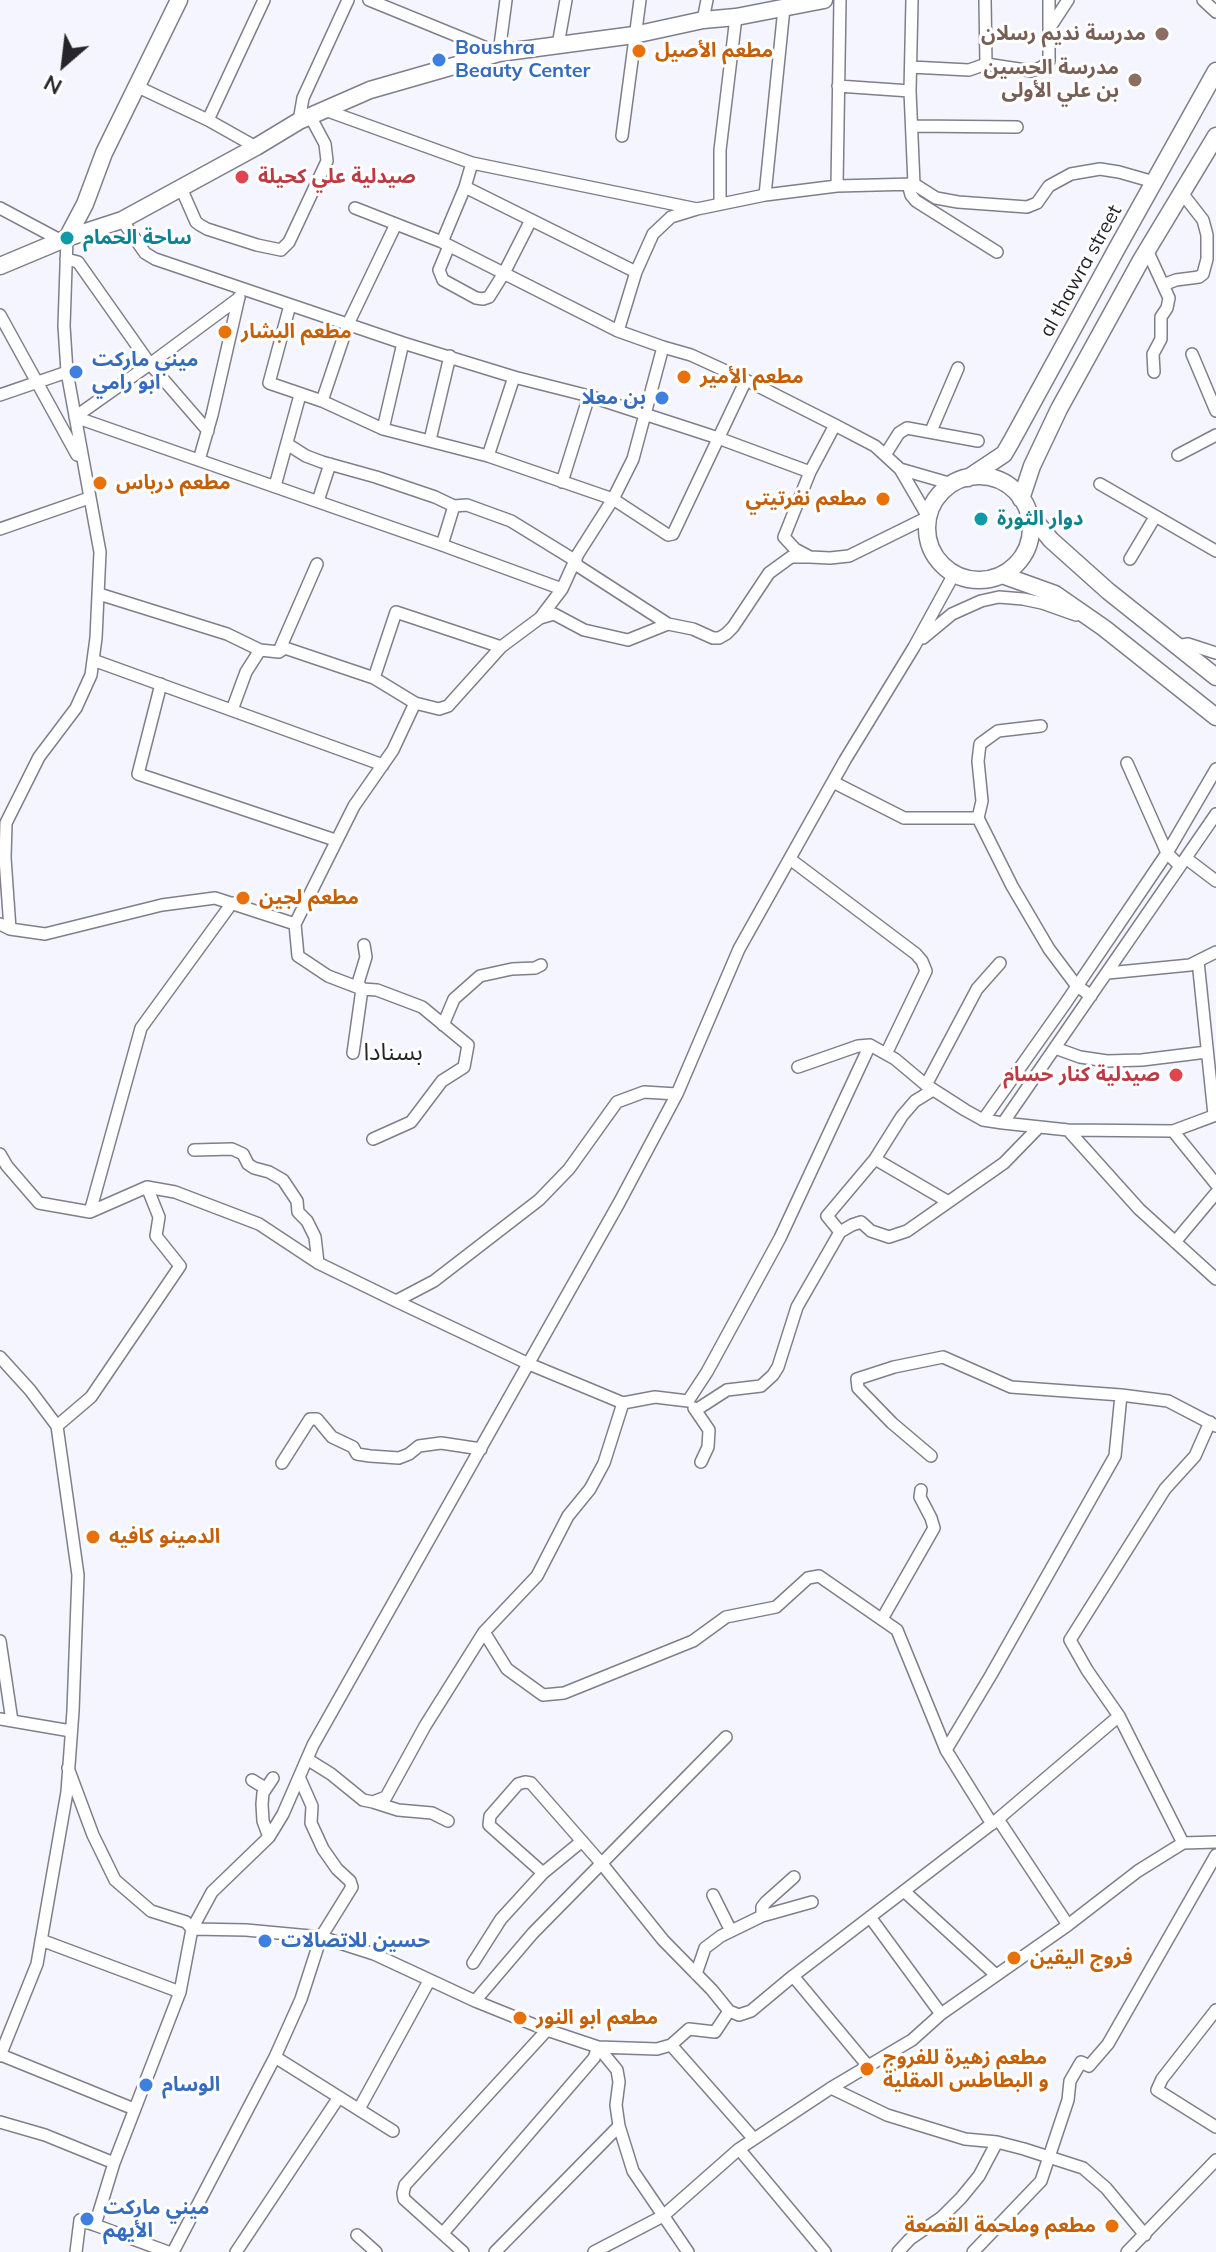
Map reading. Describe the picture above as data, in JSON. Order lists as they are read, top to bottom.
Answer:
{
  "streets": {
    "main road": ["al thawra street"]
  },
  "districts": ["بسنادا"],
  "places": [
    "مدرسة نديم رسلان",
    "مطعم الأصيل",
    "Boushra Beauty Center",
    "مدرسة الحسين بن علي الأولى",
    "صيدلية علي كحيلة",
    "ساحة الحمام",
    "مطعم البشار",
    "ميني ماركت ابو رامي",
    "مطعم الأمير",
    "بن معلا",
    "مطعم درباس",
    "مطعم نفرتيتي",
    "دوار الثورة",
    "مطعم لجين",
    "صيدلية كنار حسام",
    "الدمينو كافيه",
    "حسين للاتصالات",
    "فروج اليقين",
    "مطعم ابو النور",
    "مطعم زهيرة للفروج و البطاطس المقلية",
    "الوسام",
    "ميني ماركت الأيهم",
    "مطعم وملحمة القصعة"
  ],
  "north": "bottom left"
}
